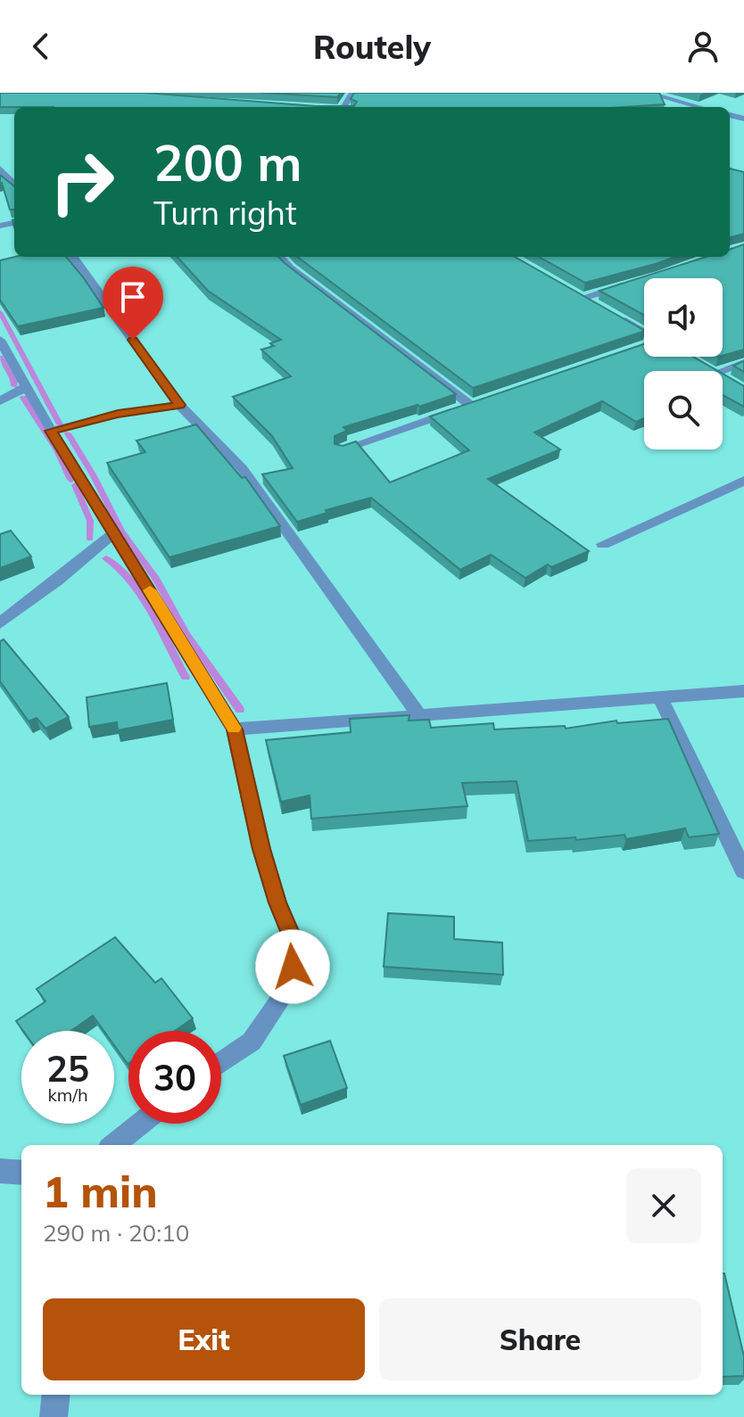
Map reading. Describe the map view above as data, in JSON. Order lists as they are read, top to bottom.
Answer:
{
  "page": {
    "header": "Routely",
    "turn": ["200 m", "Turn right"],
    "speed": "25 km/h",
    "limit": "30",
    "heading": ["1 min", "290 m · 20:10"],
    "buttons": ["Exit", "Share"]
  }
}
